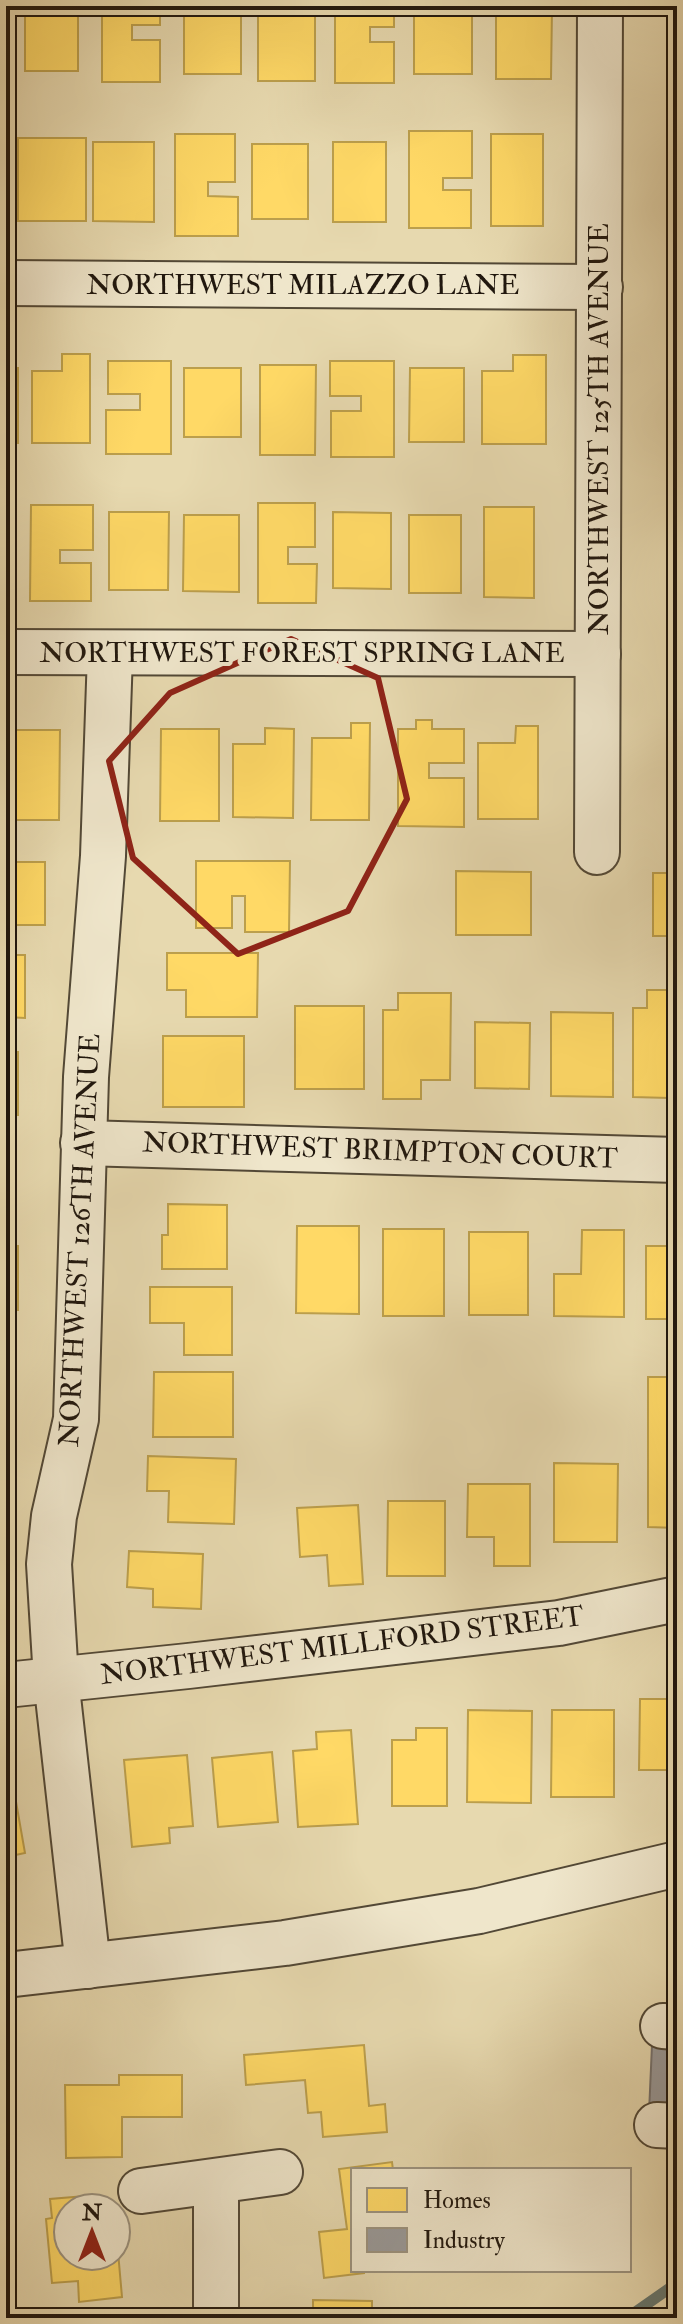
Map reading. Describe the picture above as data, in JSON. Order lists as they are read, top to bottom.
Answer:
{
  "streets": {
    "street": [
      "NORTHWEST MILAZZO LANE",
      "NORTHWEST 125TH AVENUE",
      "NORTHWEST FOREST SPRING LANE",
      "NORTHWEST BRIMPTON COURT",
      "NORTHWEST 126TH AVENUE",
      "NORTHWEST MILLFORD STREET"
    ]
  },
  "crossings": [
    ["NORTHWEST MILAZZO LANE", "NORTHWEST 125TH AVENUE"],
    ["NORTHWEST 125TH AVENUE", "NORTHWEST FOREST SPRING LANE"],
    ["NORTHWEST FOREST SPRING LANE", "NORTHWEST 126TH AVENUE"],
    ["NORTHWEST BRIMPTON COURT", "NORTHWEST 126TH AVENUE"],
    ["NORTHWEST 126TH AVENUE", "NORTHWEST MILLFORD STREET"]
  ],
  "legend": ["Homes", "Industry"],
  "north": "top"
}
